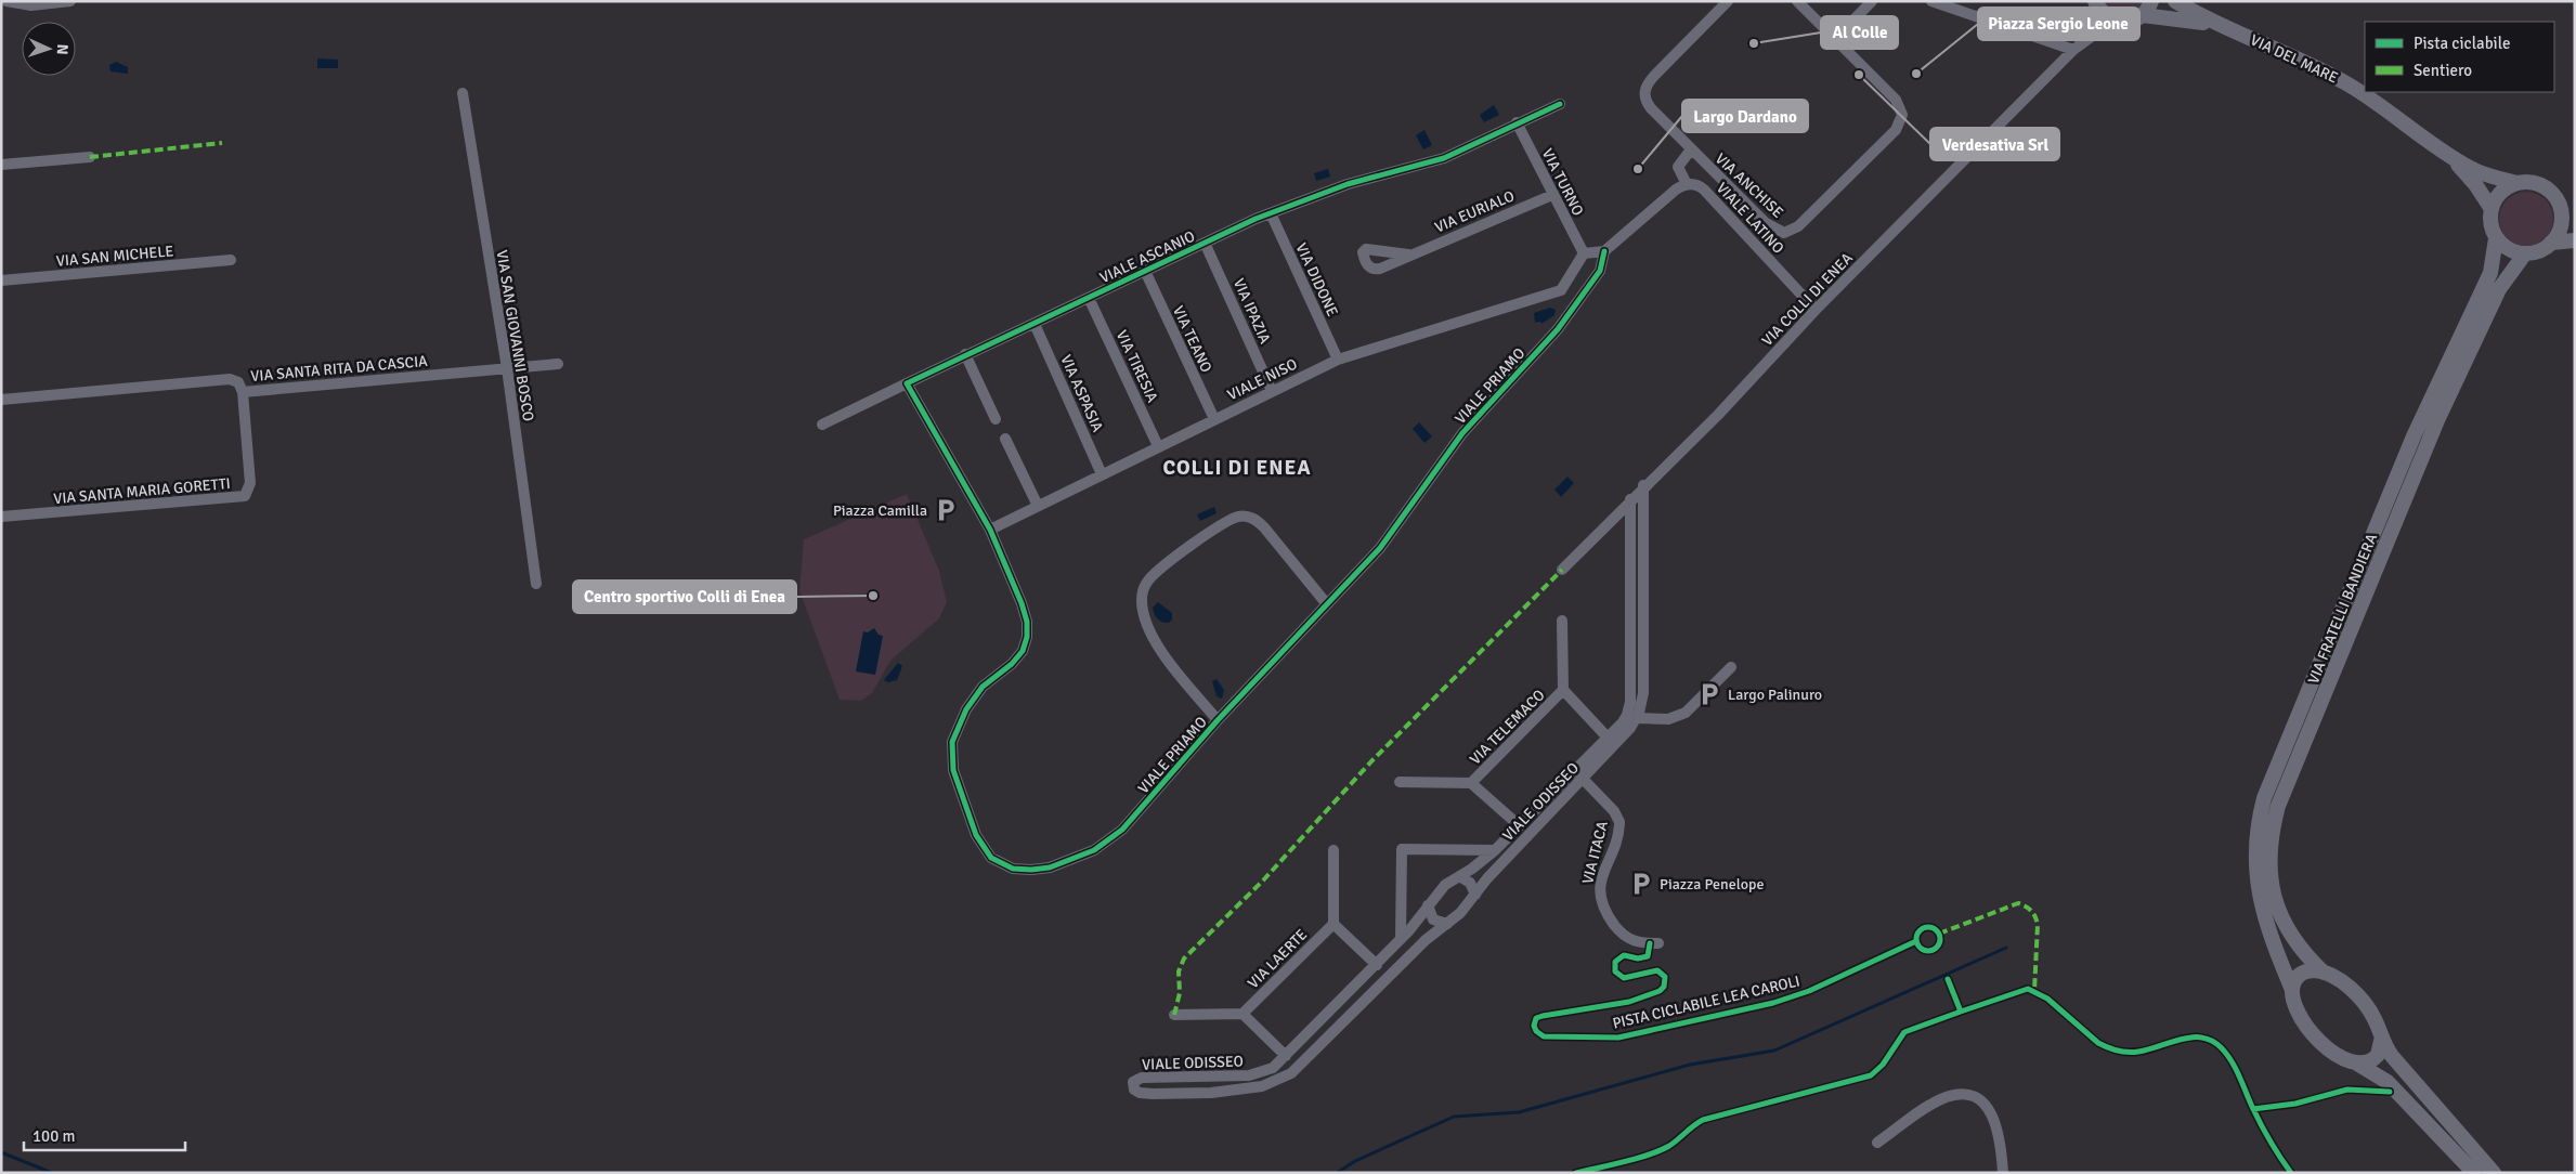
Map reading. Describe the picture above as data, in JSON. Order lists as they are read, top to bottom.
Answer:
{
  "streets": {
    "street": [
      "VIA DEL MARE",
      "VIA TURNO",
      "VIA ANCHISE",
      "VIA EURIALO",
      "VIALE LATINO",
      "VIA SAN MICHELE",
      "VIALE ASCANIO",
      "VIA DIDONE",
      "VIA COLLI DI ENEA",
      "VIA IPAZIA",
      "VIA SAN GIOVANNI BOSCO",
      "VIA TEANO",
      "VIA TIRESIA",
      "VIA SANTA RITA DA CASCIA",
      "VIALE NISO",
      "VIALE PRIAMO",
      "VIA ASPASIA",
      "VIA SANTA MARIA GORETTI",
      "VIA FRATELLI BANDIERA",
      "VIA TELEMACO",
      "VIALE ODISSEO",
      "VIA ITACA",
      "VIA LAERTE"
    ],
    "cycle path": ["PISTA CICLABILE LEA CAROLI"]
  },
  "crossings": [
    ["VIA DEL MARE", "VIA FRATELLI BANDIERA"],
    ["VIA TURNO", "VIA EURIALO"],
    ["VIA TURNO", "VIALE ASCANIO"],
    ["VIALE LATINO", "VIA COLLI DI ENEA"],
    ["VIALE ASCANIO", "VIA DIDONE"],
    ["VIALE ASCANIO", "VIA IPAZIA"],
    ["VIALE ASCANIO", "VIA TEANO"],
    ["VIALE ASCANIO", "VIA TIRESIA"],
    ["VIALE ASCANIO", "VIA ASPASIA"],
    ["VIA DIDONE", "VIALE NISO"],
    ["VIA COLLI DI ENEA", "VIALE ODISSEO"],
    ["VIA IPAZIA", "VIALE NISO"],
    ["VIA SAN GIOVANNI BOSCO", "VIA SANTA RITA DA CASCIA"],
    ["VIA TEANO", "VIALE NISO"],
    ["VIA TIRESIA", "VIALE NISO"],
    ["VIA SANTA RITA DA CASCIA", "VIA SANTA MARIA GORETTI"],
    ["VIALE NISO", "VIALE PRIAMO"],
    ["VIALE NISO", "VIA ASPASIA"],
    ["VIA TELEMACO", "VIALE ODISSEO"],
    ["VIALE ODISSEO", "VIA ITACA"]
  ],
  "districts": ["COLLI DI ENEA"],
  "places": {
    "other": [
      "Al Colle",
      "Piazza Sergio Leone",
      "Verdesativa Srl",
      "Largo Dardano",
      "Centro sportivo Colli di Enea"
    ],
    "parking": ["Piazza Camilla", "Largo Palinuro", "Piazza Penelope"]
  },
  "legend": ["Pista ciclabile", "Sentiero"],
  "scale_bar": "100 m",
  "north": "right"
}
